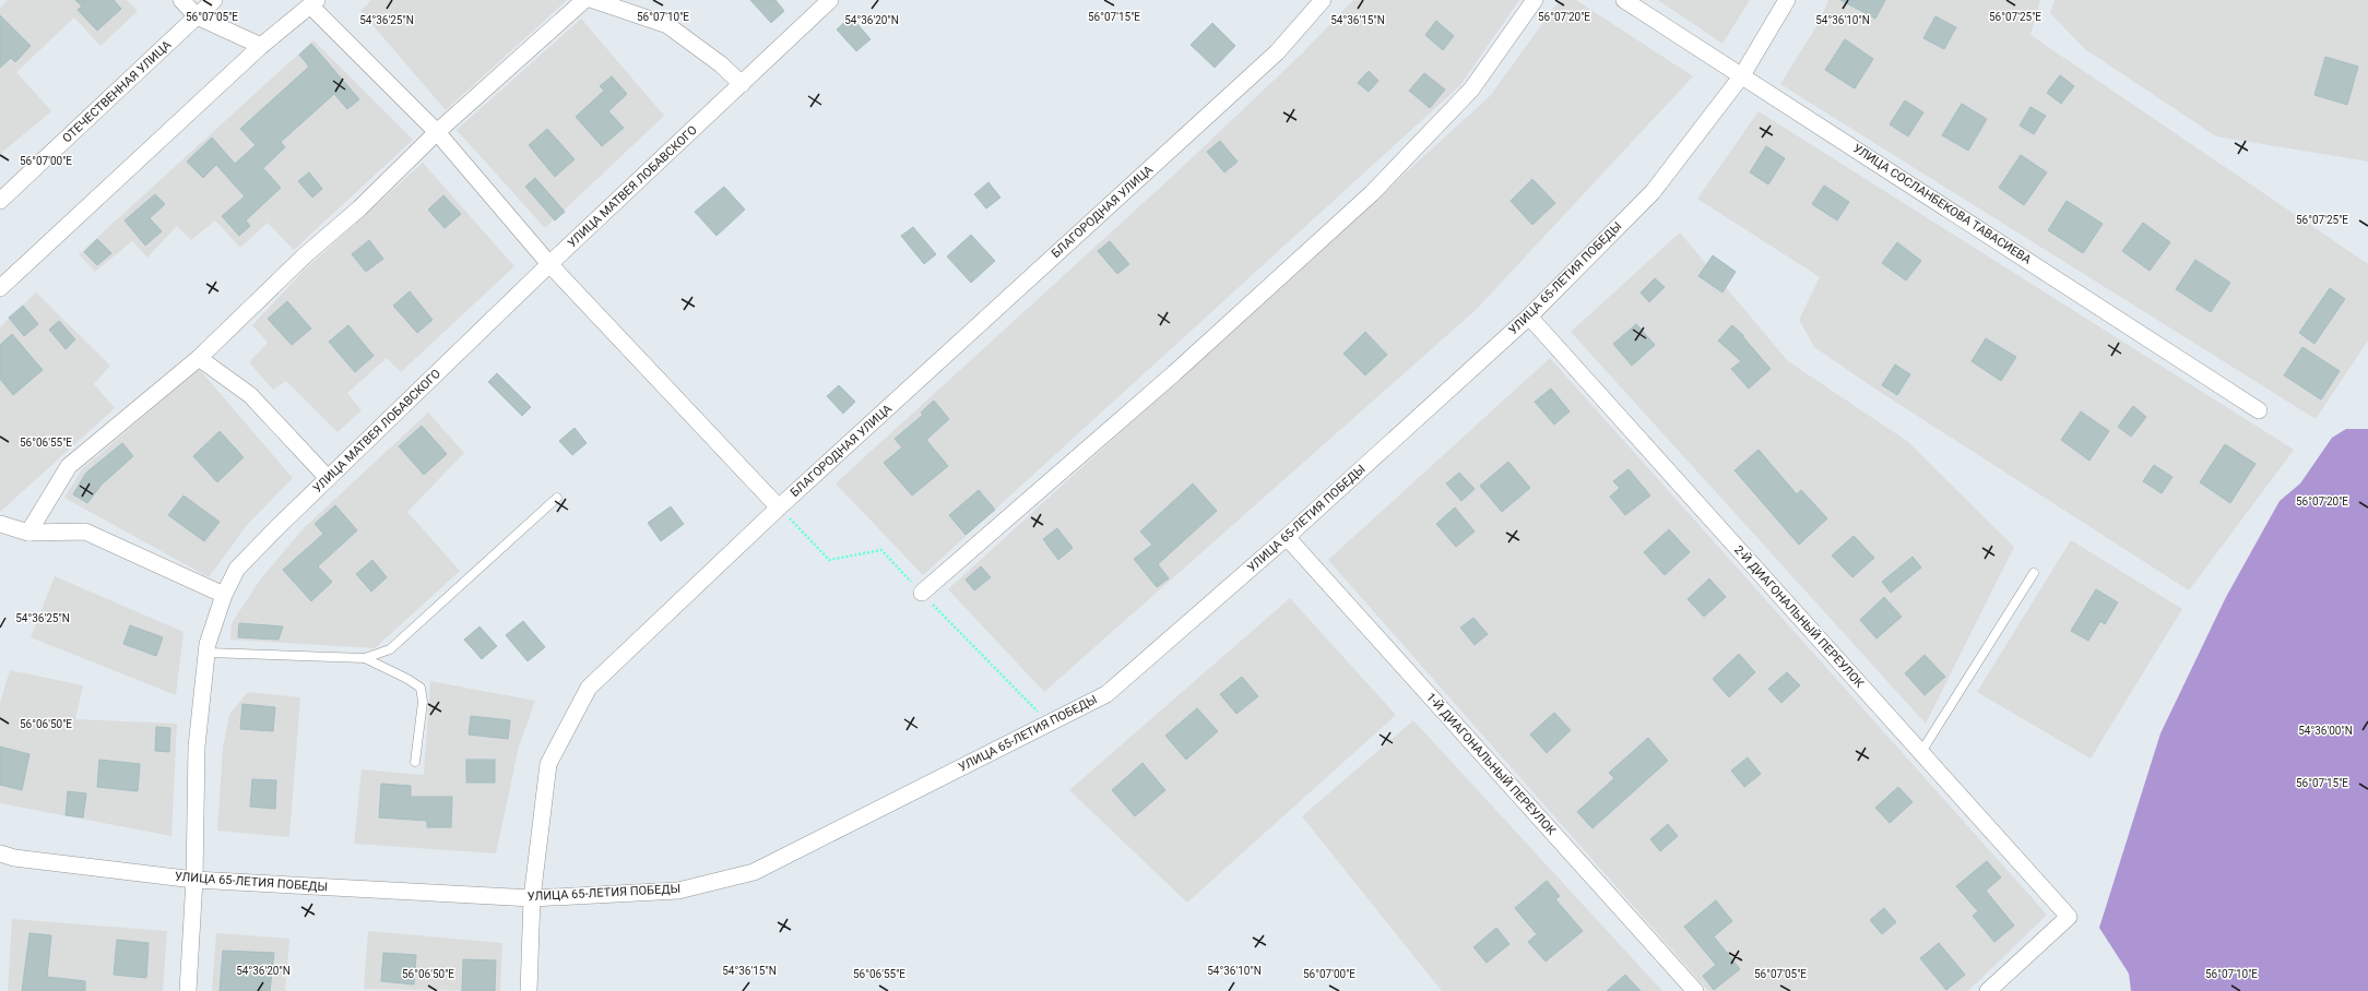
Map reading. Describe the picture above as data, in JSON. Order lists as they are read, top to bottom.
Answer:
{
  "streets": {
    "street": [
      "ОТЕЧЕСТВЕННАЯ УЛИЦА",
      "УЛИЦА МАТВЕЯ ЛОБАВСКОГО",
      "УЛИЦА СОСЛАНБЕКОВА ТАВАСИЕВА",
      "БЛАГОРОДНАЯ УЛИЦА",
      "УЛИЦА 65-ЛЕТИЯ ПОБЕДЫ",
      "2-Й ДИАГОНАЛЬНЫЙ ПЕРЕУЛОК",
      "1-Й ДИАГОНАЛЬНЫЙ ПЕРЕУЛОК"
    ]
  },
  "crossings": [
    ["УЛИЦА МАТВЕЯ ЛОБАВСКОГО", "УЛИЦА 65-ЛЕТИЯ ПОБЕДЫ"],
    ["УЛИЦА СОСЛАНБЕКОВА ТАВАСИЕВА", "УЛИЦА 65-ЛЕТИЯ ПОБЕДЫ"],
    ["БЛАГОРОДНАЯ УЛИЦА", "УЛИЦА 65-ЛЕТИЯ ПОБЕДЫ"],
    ["УЛИЦА 65-ЛЕТИЯ ПОБЕДЫ", "2-Й ДИАГОНАЛЬНЫЙ ПЕРЕУЛОК"],
    ["УЛИЦА 65-ЛЕТИЯ ПОБЕДЫ", "1-Й ДИАГОНАЛЬНЫЙ ПЕРЕУЛОК"]
  ],
  "coordinates": [
    "56°07'10\"E",
    "56°07'05\"E",
    "56°07'15\"E",
    "56°07'20\"E",
    "56°07'25\"E",
    "54°36'25\"N",
    "54°36'20\"N",
    "54°36'15\"N",
    "54°36'10\"N",
    "56°07'00\"E",
    "56°06'55\"E",
    "56°06'50\"E",
    "54°36'00\"N"
  ]
}
